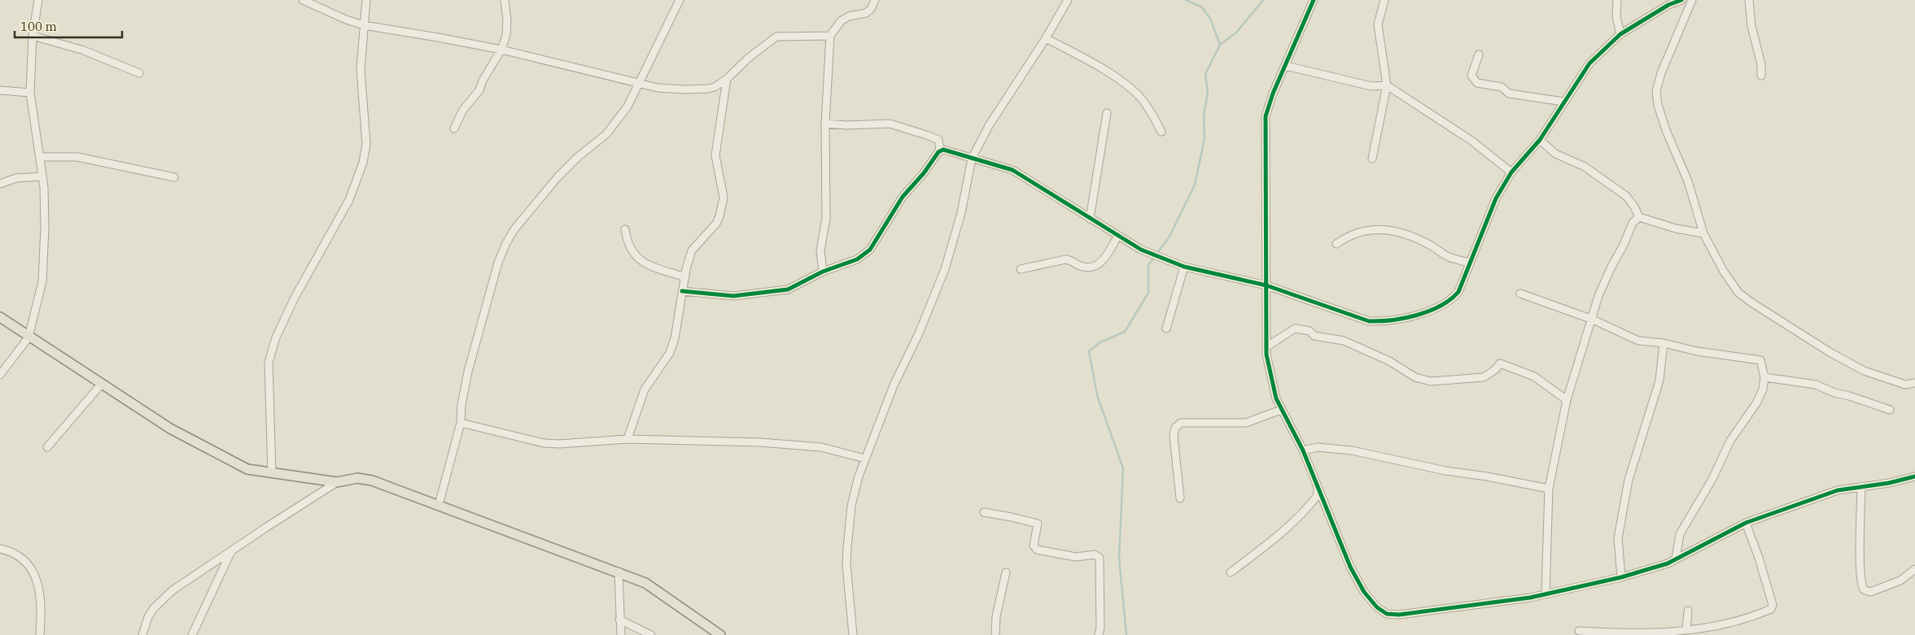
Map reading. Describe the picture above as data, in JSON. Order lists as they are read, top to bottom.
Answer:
{
  "scale_bar": "100 m"
}
